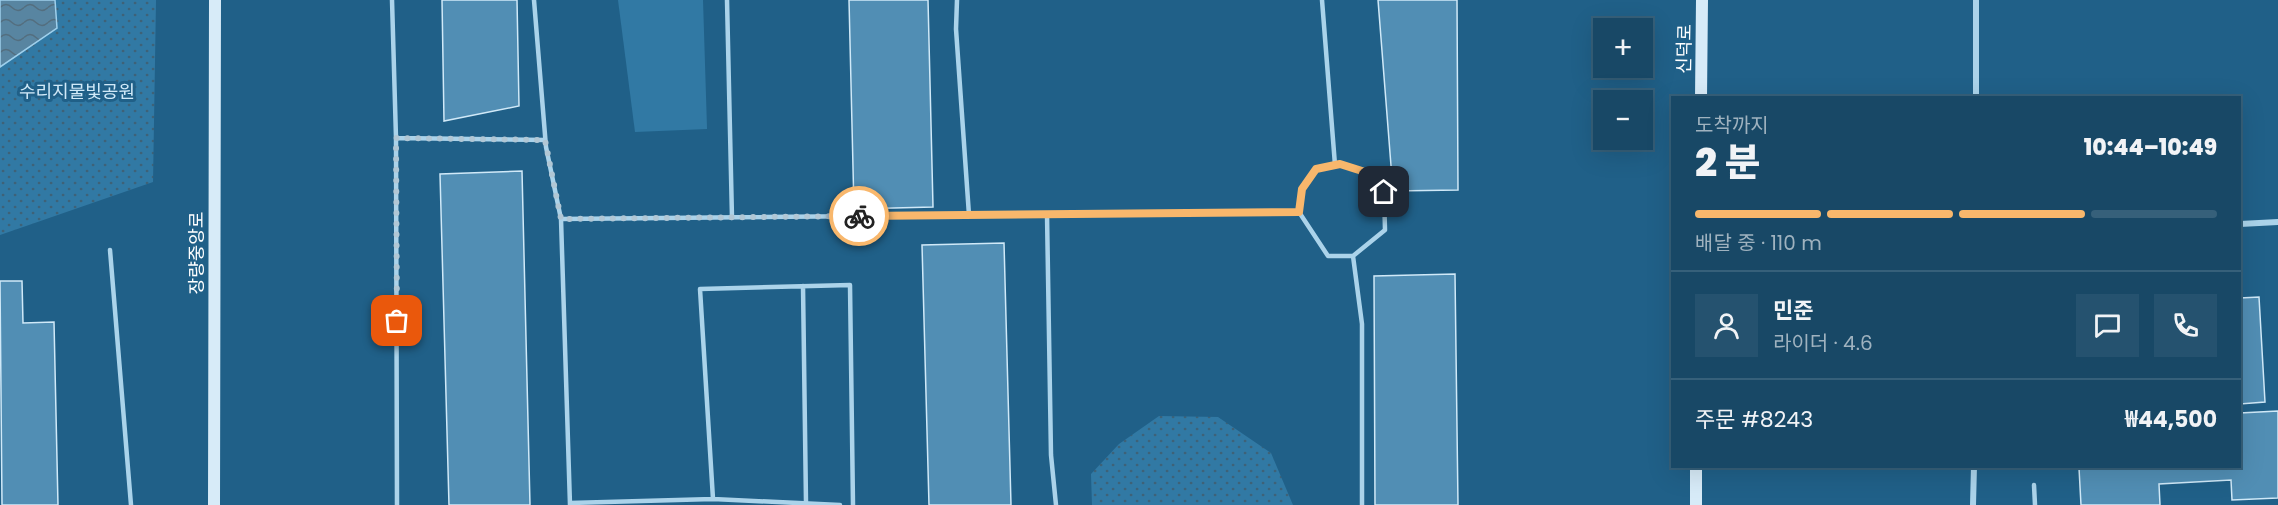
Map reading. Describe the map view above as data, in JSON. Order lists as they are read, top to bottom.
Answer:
{
  "streets": {
    "street": ["신덕로", "장량중앙로"]
  },
  "parks": ["수리지물빛공원"],
  "page": {
    "map_buttons": ["+", "−"],
    "heading": ["2 분", "도착까지", "10:44–10:49"],
    "panel": [
      "민준",
      "라이더 · 4.6",
      "주문 #8243",
      "₩44,500"
    ],
    "bar": "배달 중 · 110 m"
  }
}
